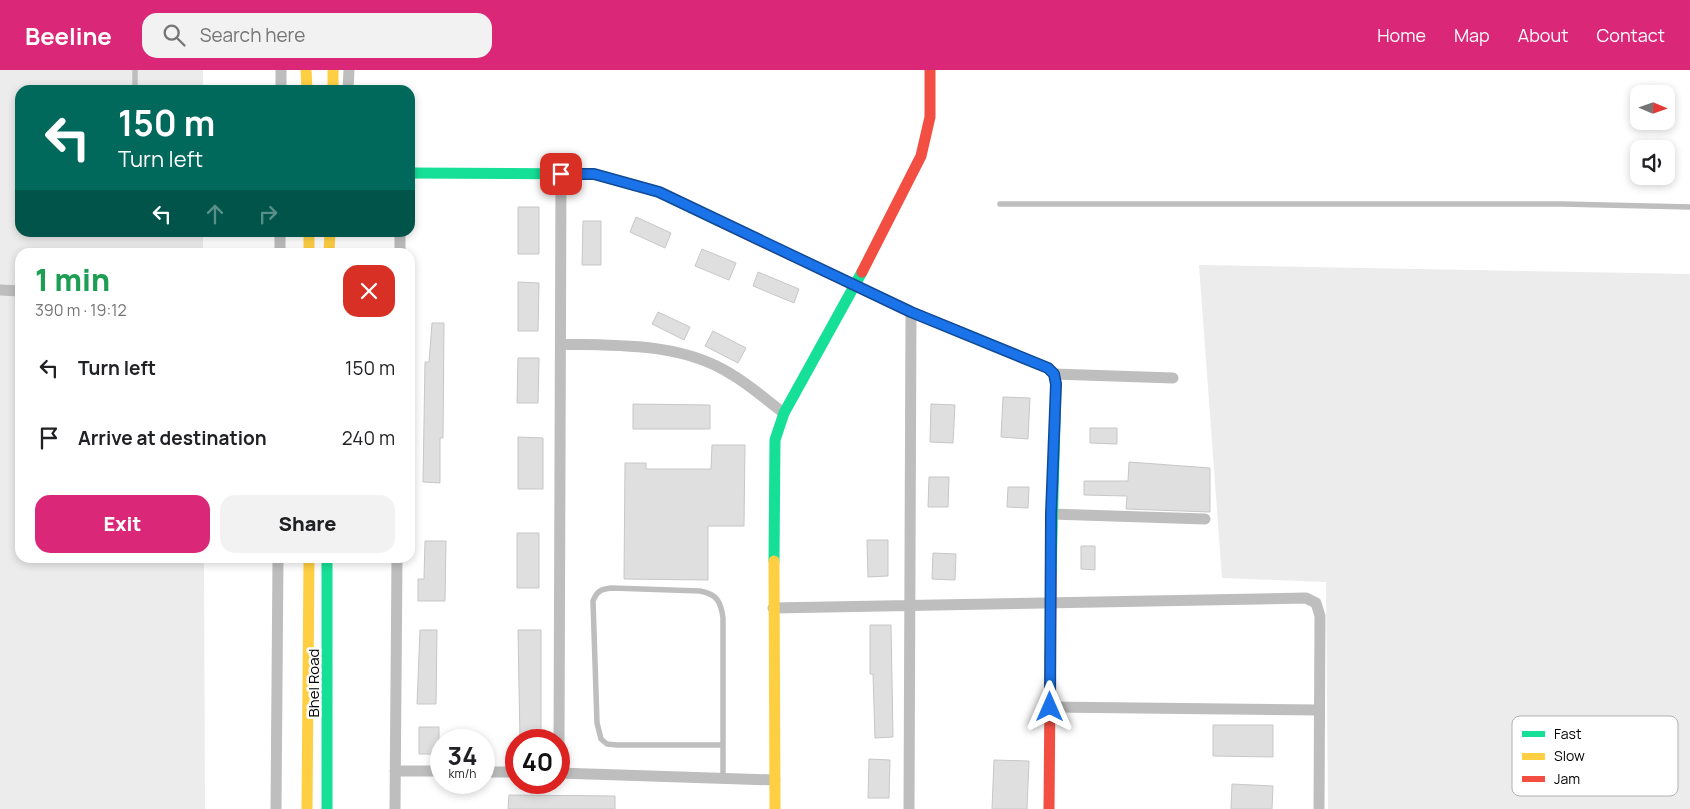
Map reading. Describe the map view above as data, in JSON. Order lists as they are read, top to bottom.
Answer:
{
  "streets": {
    "street": ["Bhel Road"]
  },
  "legend": ["Fast", "Slow", "Jam"],
  "north": "right",
  "page": {
    "header": "Beeline",
    "search": "Search here",
    "nav": [
      "Home",
      "Map",
      "About",
      "Contact"
    ],
    "turn": ["150 m", "Turn left"],
    "heading": ["1 min", "390 m · 19:12"],
    "list": [
      {
        "name": "Turn left",
        "value": "150 m"
      },
      {
        "name": "Arrive at destination",
        "value": "240 m"
      }
    ],
    "buttons": ["Exit", "Share"],
    "speed": "34 km/h",
    "limit": "40"
  }
}
